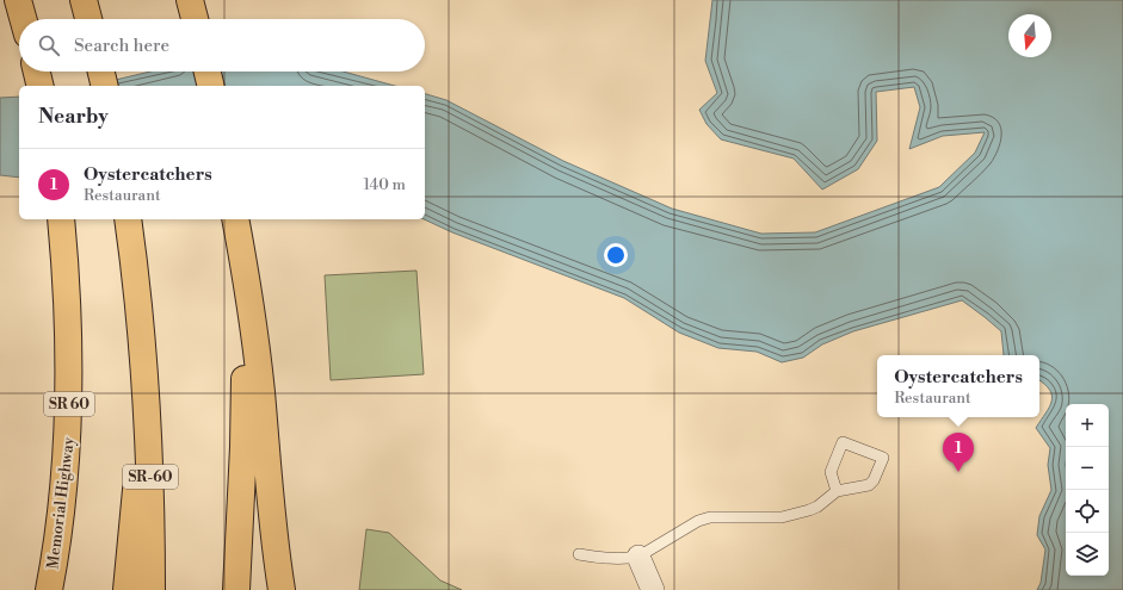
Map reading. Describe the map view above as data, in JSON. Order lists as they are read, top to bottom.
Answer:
{
  "streets": {
    "highway": ["SR 60", "SR-60", "Memorial Highway"]
  },
  "north": "bottom",
  "page": {
    "search": "Search here",
    "heading": "Nearby",
    "list": [
      {
        "mark": "1",
        "name": "Oystercatchers",
        "note": "Restaurant",
        "value": "140 m"
      }
    ],
    "popup": ["Oystercatchers", "Restaurant"],
    "map_buttons": ["+", "−"],
    "pins": "1"
  }
}
